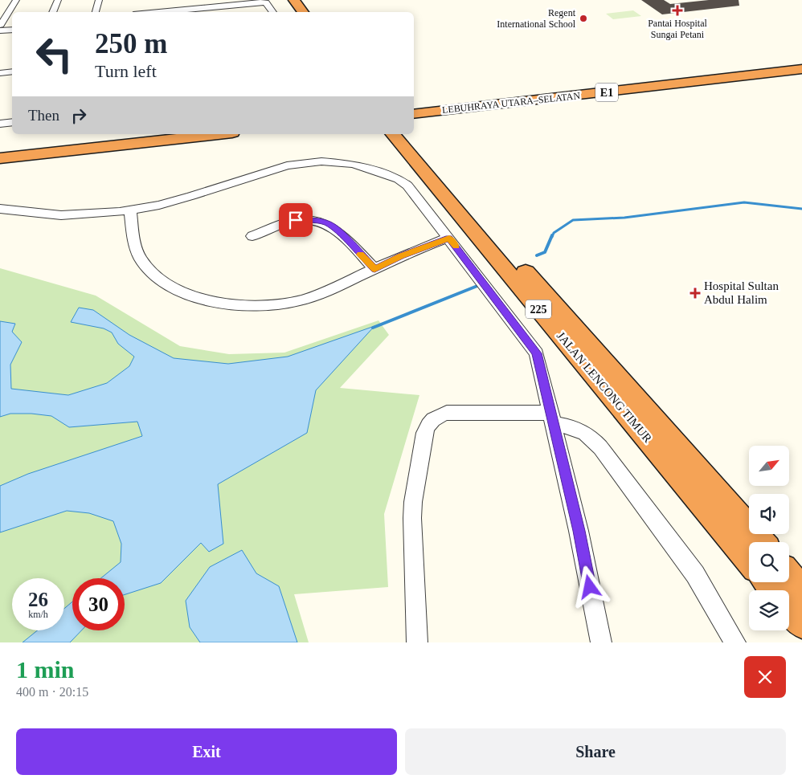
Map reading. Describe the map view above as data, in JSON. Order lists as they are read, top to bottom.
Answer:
{
  "streets": {
    "highway": [
      "E1",
      "LEBUHRAYA UTARA–SELATAN",
      "225",
      "JALAN LENCONG TIMUR"
    ]
  },
  "places": {
    "health": ["Pantai Hospital Sungai Petani", "Hospital Sultan Abdul Halim"],
    "other": ["Regent International School"]
  },
  "north": "top right",
  "page": {
    "turn": ["250 m", "Turn left"],
    "then": "Then",
    "speed": "26 km/h",
    "limit": "30",
    "heading": ["1 min", "400 m · 20:15"],
    "buttons": ["Exit", "Share"]
  }
}
